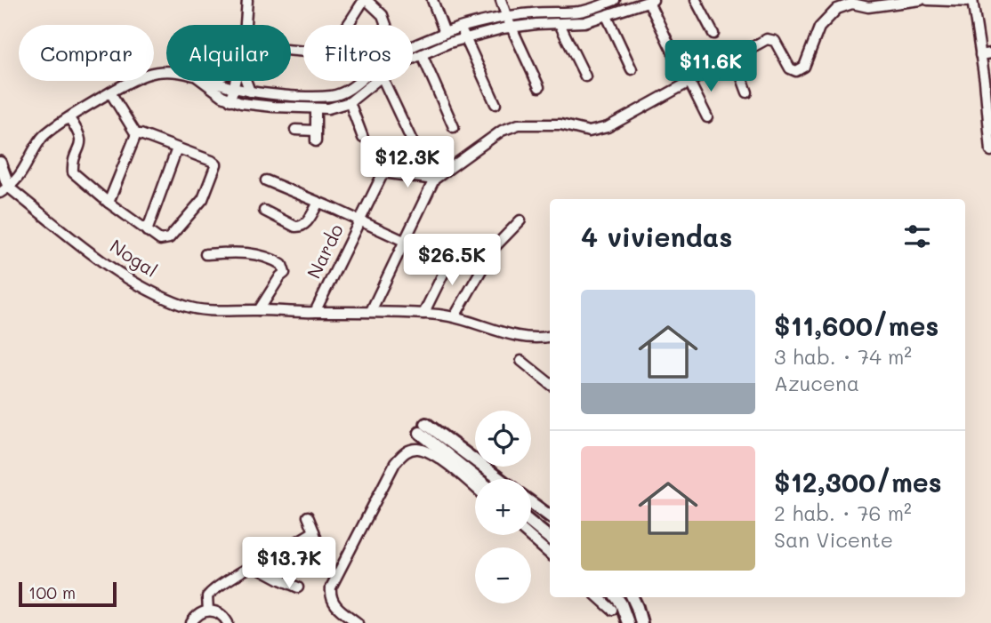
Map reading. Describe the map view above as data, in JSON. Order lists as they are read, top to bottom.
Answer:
{
  "streets": {
    "street": ["Nardo", "Nogal"]
  },
  "crossings": [
    ["Nardo", "Nogal"]
  ],
  "scale_bar": "100 m",
  "page": {
    "chip": ["Comprar", "Alquilar", "Filtros"],
    "price": [
      "$11.6K",
      "$12.3K",
      "$26.5K",
      "$13.7K"
    ],
    "heading": "4 viviendas",
    "list": [
      {
        "name": "$11,600/mes",
        "note": "3 hab. · 74 m² · Azucena"
      },
      {
        "name": "$12,300/mes",
        "note": "2 hab. · 76 m² · San Vicente"
      }
    ],
    "map_buttons": ["+", "−"],
    "scale": "100 m"
  }
}
